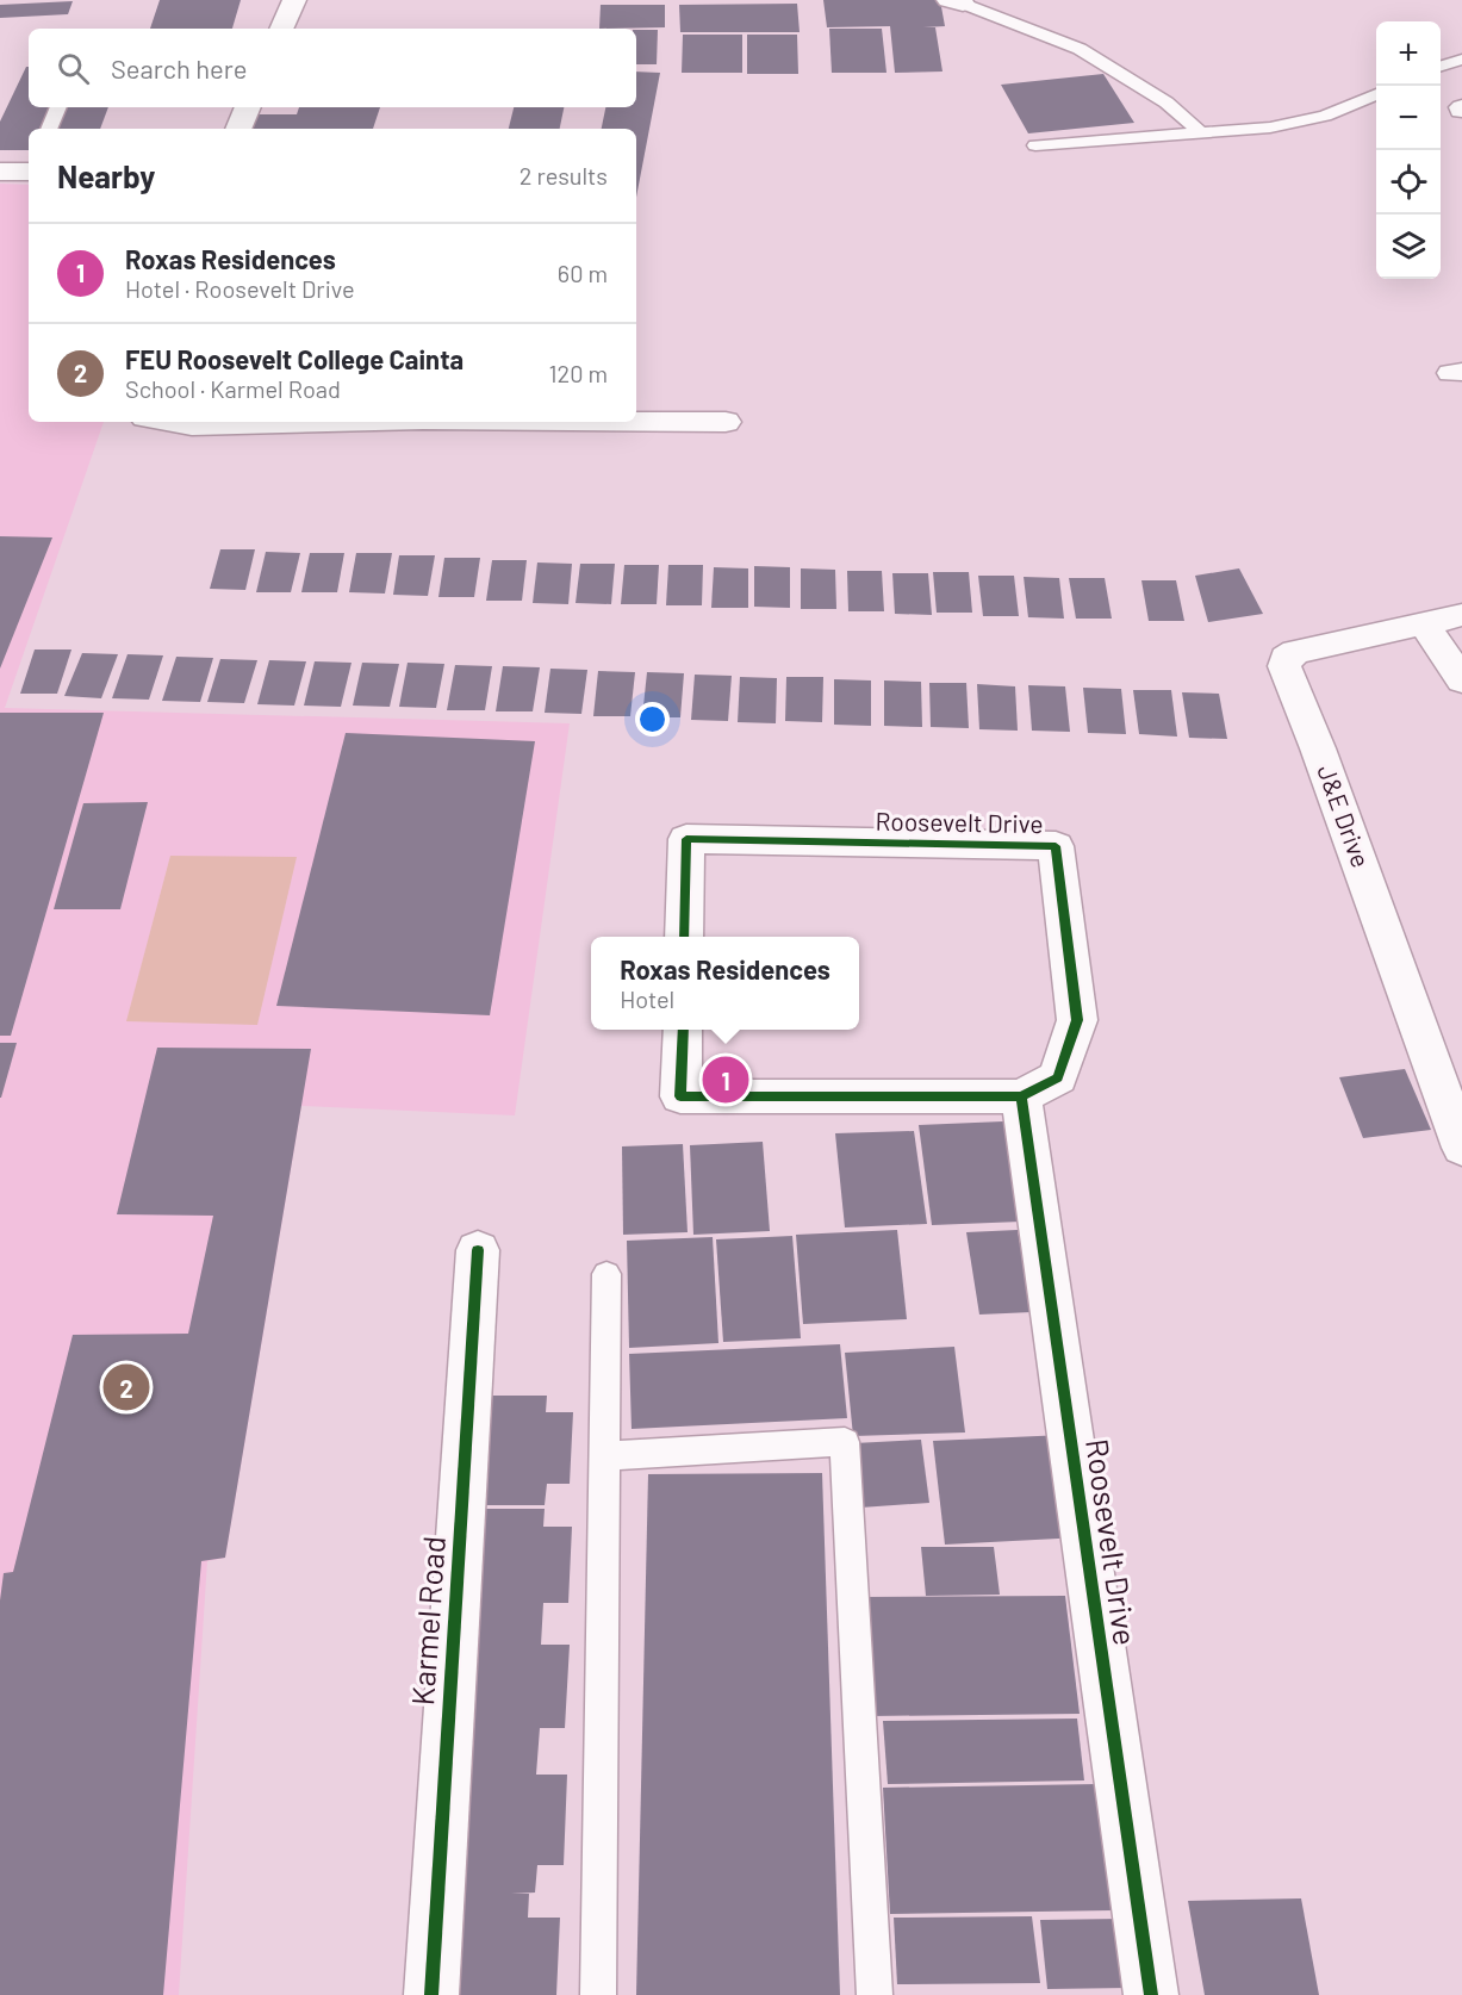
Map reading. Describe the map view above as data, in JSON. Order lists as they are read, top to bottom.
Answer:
{
  "streets": {
    "street": ["J&E Drive", "Roosevelt Drive", "Karmel Road"]
  },
  "page": {
    "map_buttons": ["+", "−"],
    "search": "Search here",
    "heading": ["Nearby", "2 results"],
    "list": [
      {
        "mark": "1",
        "name": "Roxas Residences",
        "note": "Hotel · Roosevelt Drive",
        "value": "60 m"
      },
      {
        "mark": "2",
        "name": "FEU Roosevelt College Cainta",
        "note": "School · Karmel Road",
        "value": "120 m"
      }
    ],
    "popup": ["Roxas Residences", "Hotel"],
    "pins": ["1", "2"]
  }
}
